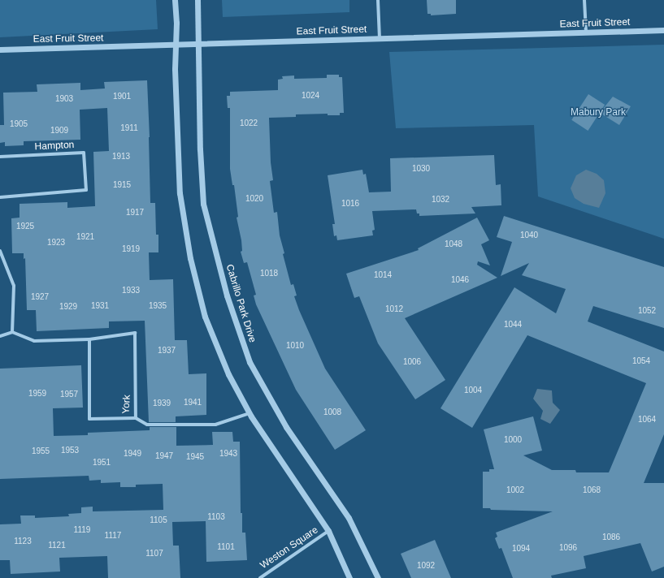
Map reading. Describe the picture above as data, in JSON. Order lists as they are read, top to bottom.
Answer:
{
  "streets": {
    "street": [
      "East Fruit Street",
      "Hampton",
      "Cabrillo Park Drive",
      "York",
      "Weston Square"
    ]
  },
  "crossings": [
    ["East Fruit Street", "Cabrillo Park Drive"]
  ],
  "parks": ["Mabury Park"],
  "house_numbers": [
    "1024",
    "1901",
    "1903",
    "1022",
    "1905",
    "1911",
    "1909",
    "1913",
    "1030",
    "1915",
    "1020",
    "1032",
    "1016",
    "1917",
    "1925",
    "1040",
    "1921",
    "1923",
    "1048",
    "1919",
    "1018",
    "1014",
    "1046",
    "1933",
    "1927",
    "1931",
    "1935",
    "1929",
    "1012",
    "1052",
    "1044",
    "1010",
    "1937",
    "1054",
    "1006",
    "1004",
    "1959",
    "1957",
    "1941",
    "1939",
    "1008",
    "1064",
    "1000",
    "1953",
    "1955",
    "1949",
    "1943",
    "1947",
    "1945",
    "1951",
    "1002",
    "1068",
    "1103",
    "1105",
    "1119",
    "1117",
    "1086",
    "1123",
    "1121",
    "1101",
    "1096",
    "1094",
    "1107",
    "1092"
  ]
}
